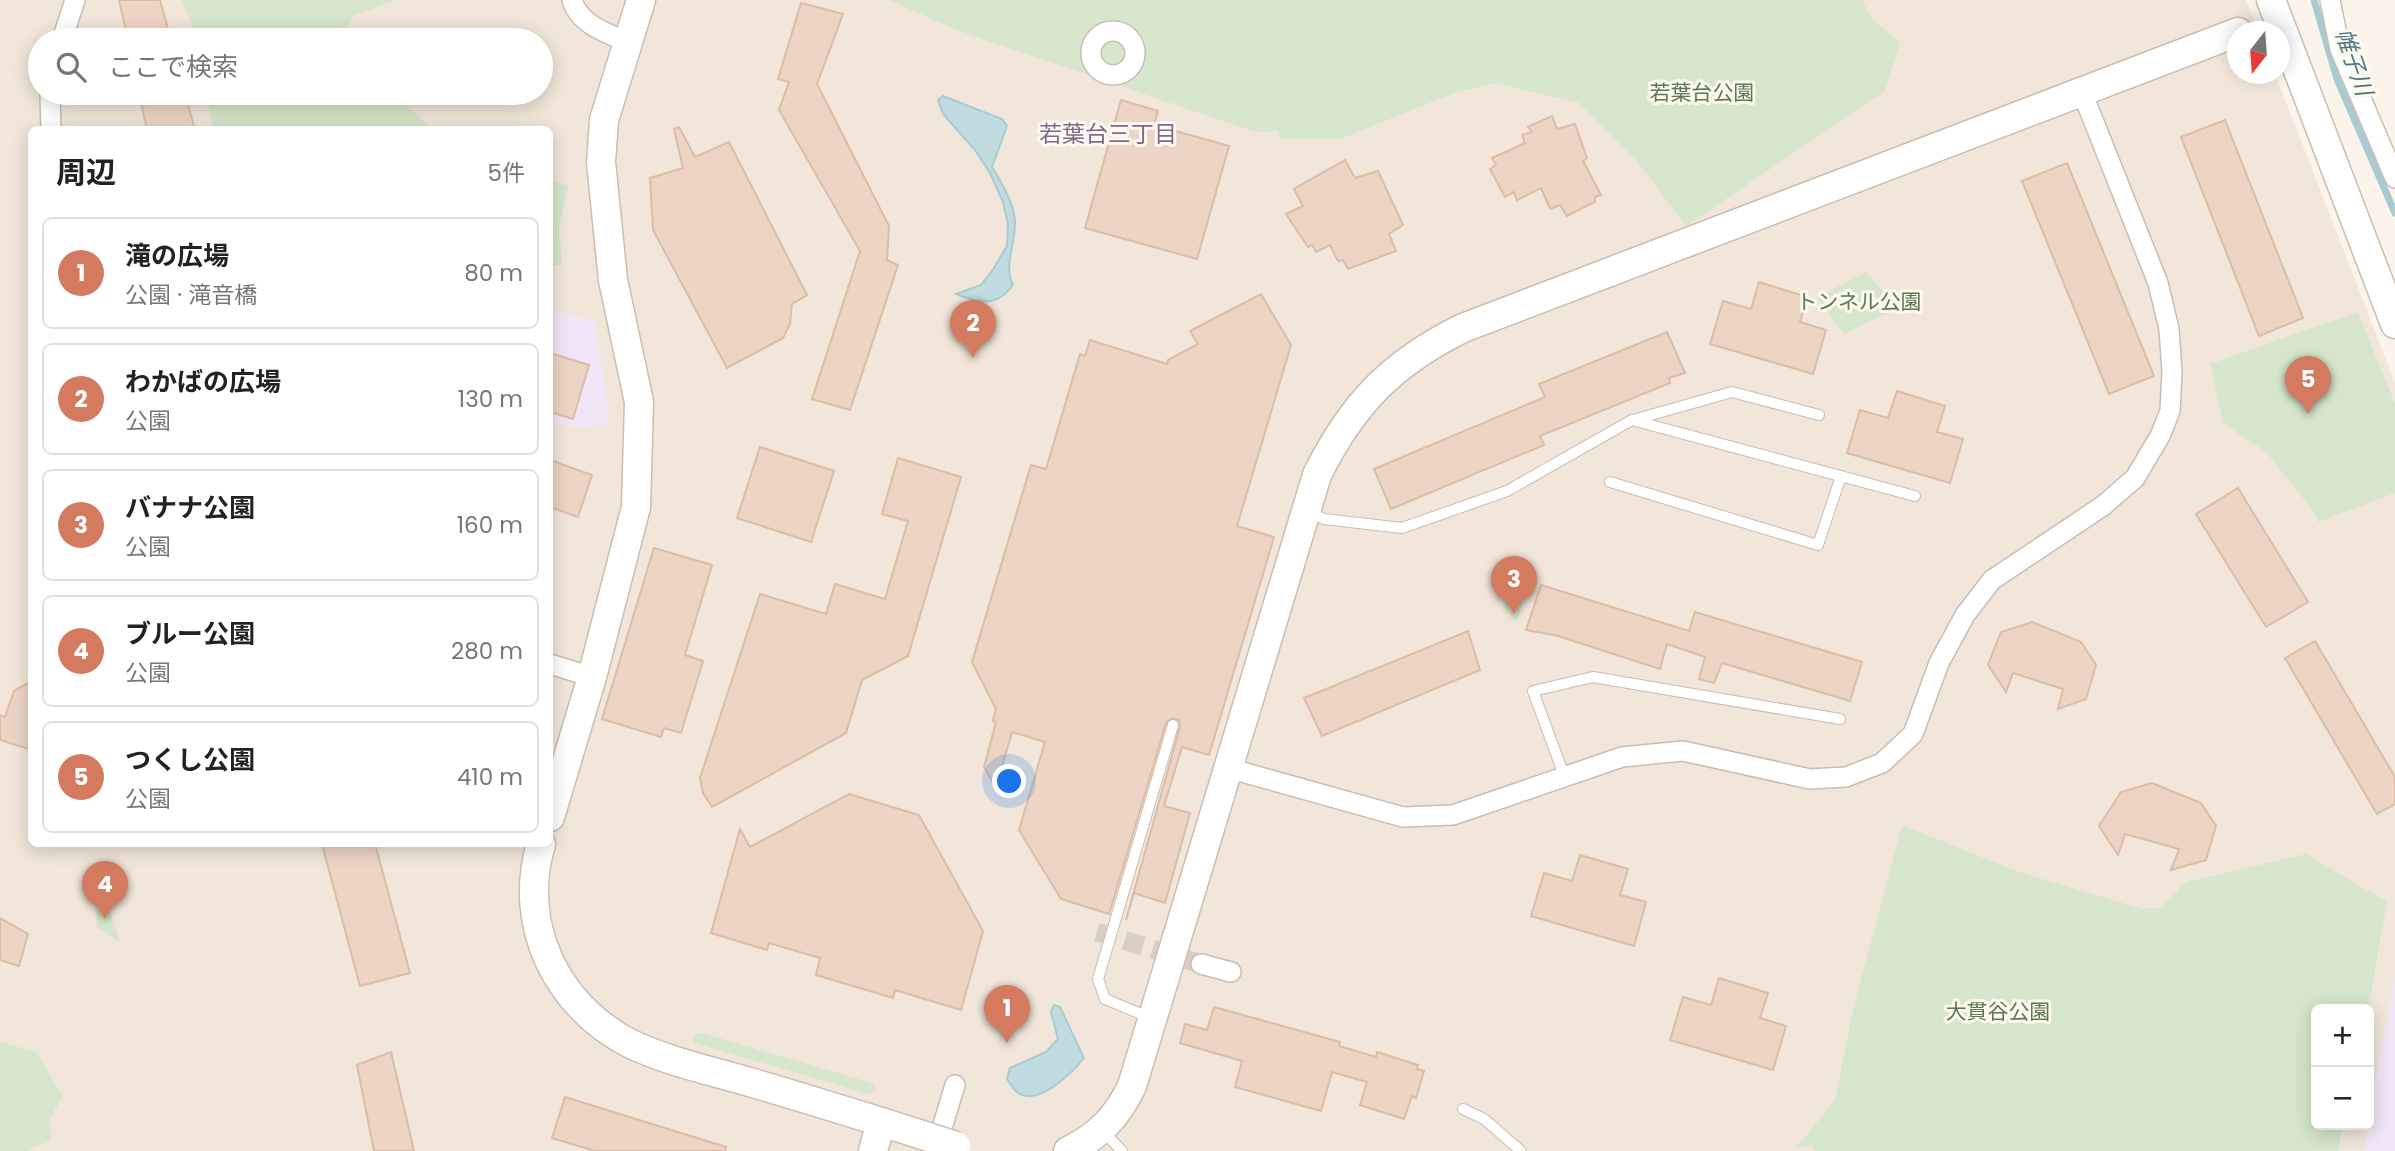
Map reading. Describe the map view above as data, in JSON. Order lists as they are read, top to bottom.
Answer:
{
  "districts": ["若葉台三丁目"],
  "water": ["帷子川"],
  "parks": ["若葉台公園", "トンネル公園", "大貫谷公園"],
  "north": "bottom",
  "page": {
    "search": "ここで検索",
    "heading": ["周辺", "5件"],
    "list": [
      {
        "mark": "1",
        "name": "滝の広場",
        "note": "公園 · 滝音橋",
        "value": "80 m"
      },
      {
        "mark": "2",
        "name": "わかばの広場",
        "note": "公園",
        "value": "130 m"
      },
      {
        "mark": "3",
        "name": "バナナ公園",
        "note": "公園",
        "value": "160 m"
      },
      {
        "mark": "4",
        "name": "ブルー公園",
        "note": "公園",
        "value": "280 m"
      },
      {
        "mark": "5",
        "name": "つくし公園",
        "note": "公園",
        "value": "410 m"
      }
    ],
    "pins": [
      "2",
      "5",
      "3",
      "4",
      "1"
    ],
    "map_buttons": ["+", "−"]
  }
}
